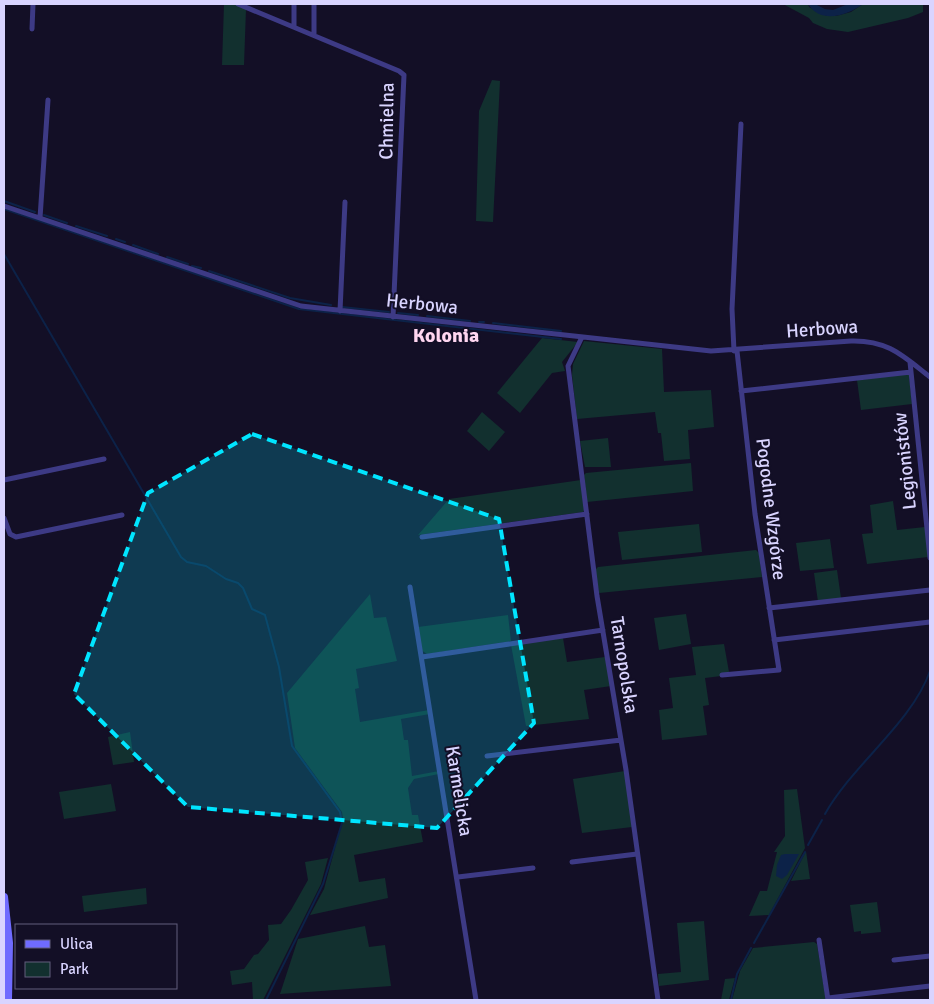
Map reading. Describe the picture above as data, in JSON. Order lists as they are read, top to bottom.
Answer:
{
  "streets": {
    "street": [
      "Chmielna",
      "Herbowa",
      "Legionistów",
      "Pogodne Wzgórze",
      "Tarnopolska",
      "Karmelicka"
    ]
  },
  "crossings": [
    ["Chmielna", "Herbowa"],
    ["Herbowa", "Legionistów"],
    ["Herbowa", "Pogodne Wzgórze"],
    ["Herbowa", "Tarnopolska"]
  ],
  "districts": ["Kolonia"],
  "legend": ["Ulica", "Park"]
}
